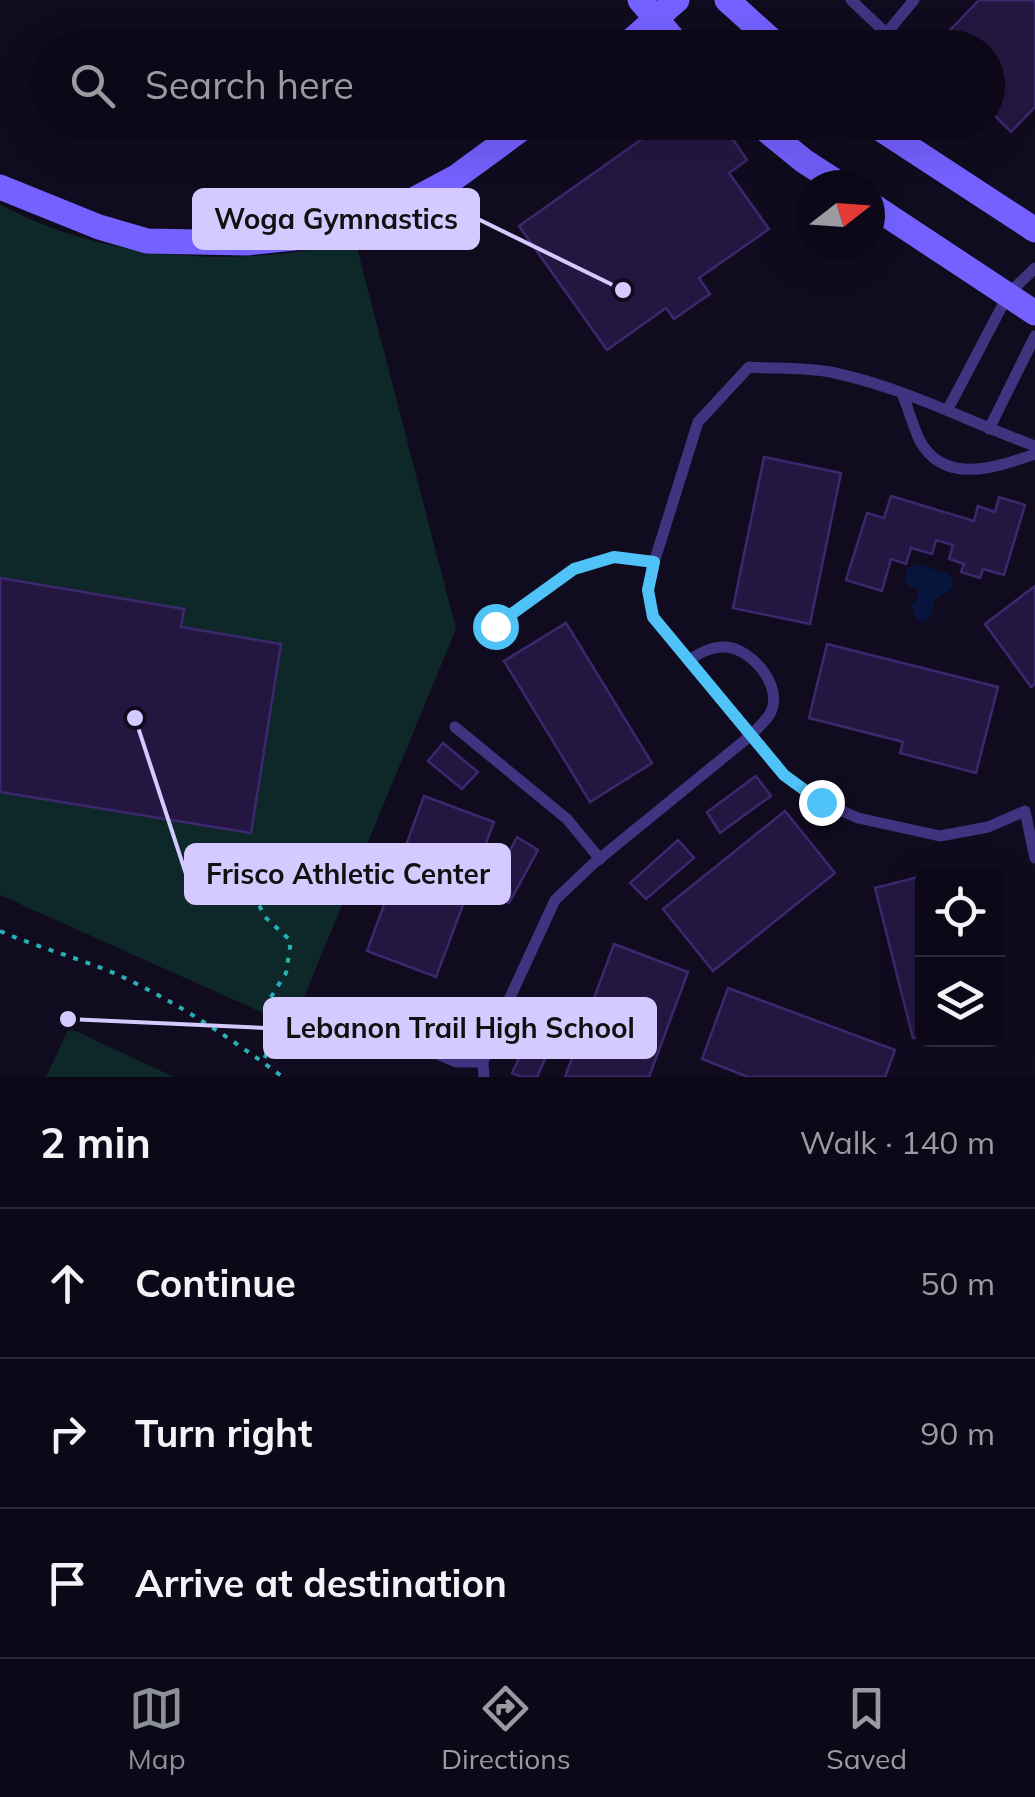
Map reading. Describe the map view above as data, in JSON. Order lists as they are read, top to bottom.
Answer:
{
  "places": ["Woga Gymnastics", "Frisco Athletic Center", "Lebanon Trail High School"],
  "north": "right",
  "page": {
    "search": "Search here",
    "heading": ["2 min", "Walk · 140 m"],
    "list": [
      ["Continue", "50 m"],
      ["Turn right", "90 m"],
      "Arrive at destination"
    ],
    "nav": ["Map", "Directions", "Saved"]
  }
}
